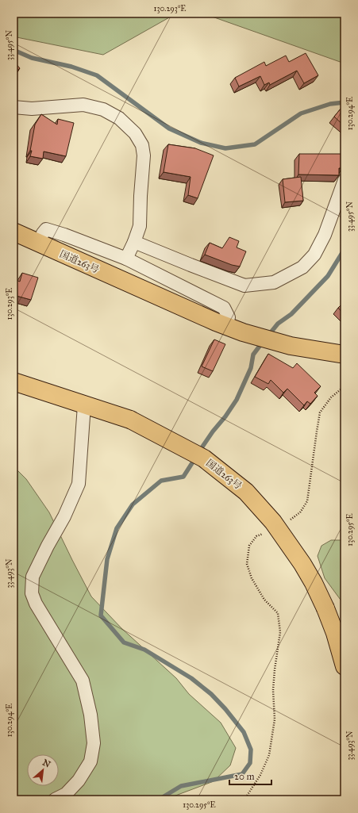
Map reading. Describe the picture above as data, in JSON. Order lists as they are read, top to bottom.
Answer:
{
  "streets": {
    "highway": ["国道263号"]
  },
  "scale_bar": "20 m",
  "north": "top right",
  "coordinates": [
    "130.293°E",
    "33.495°N",
    "130.294°E",
    "130.295°E",
    "33.493°N"
  ]
}
